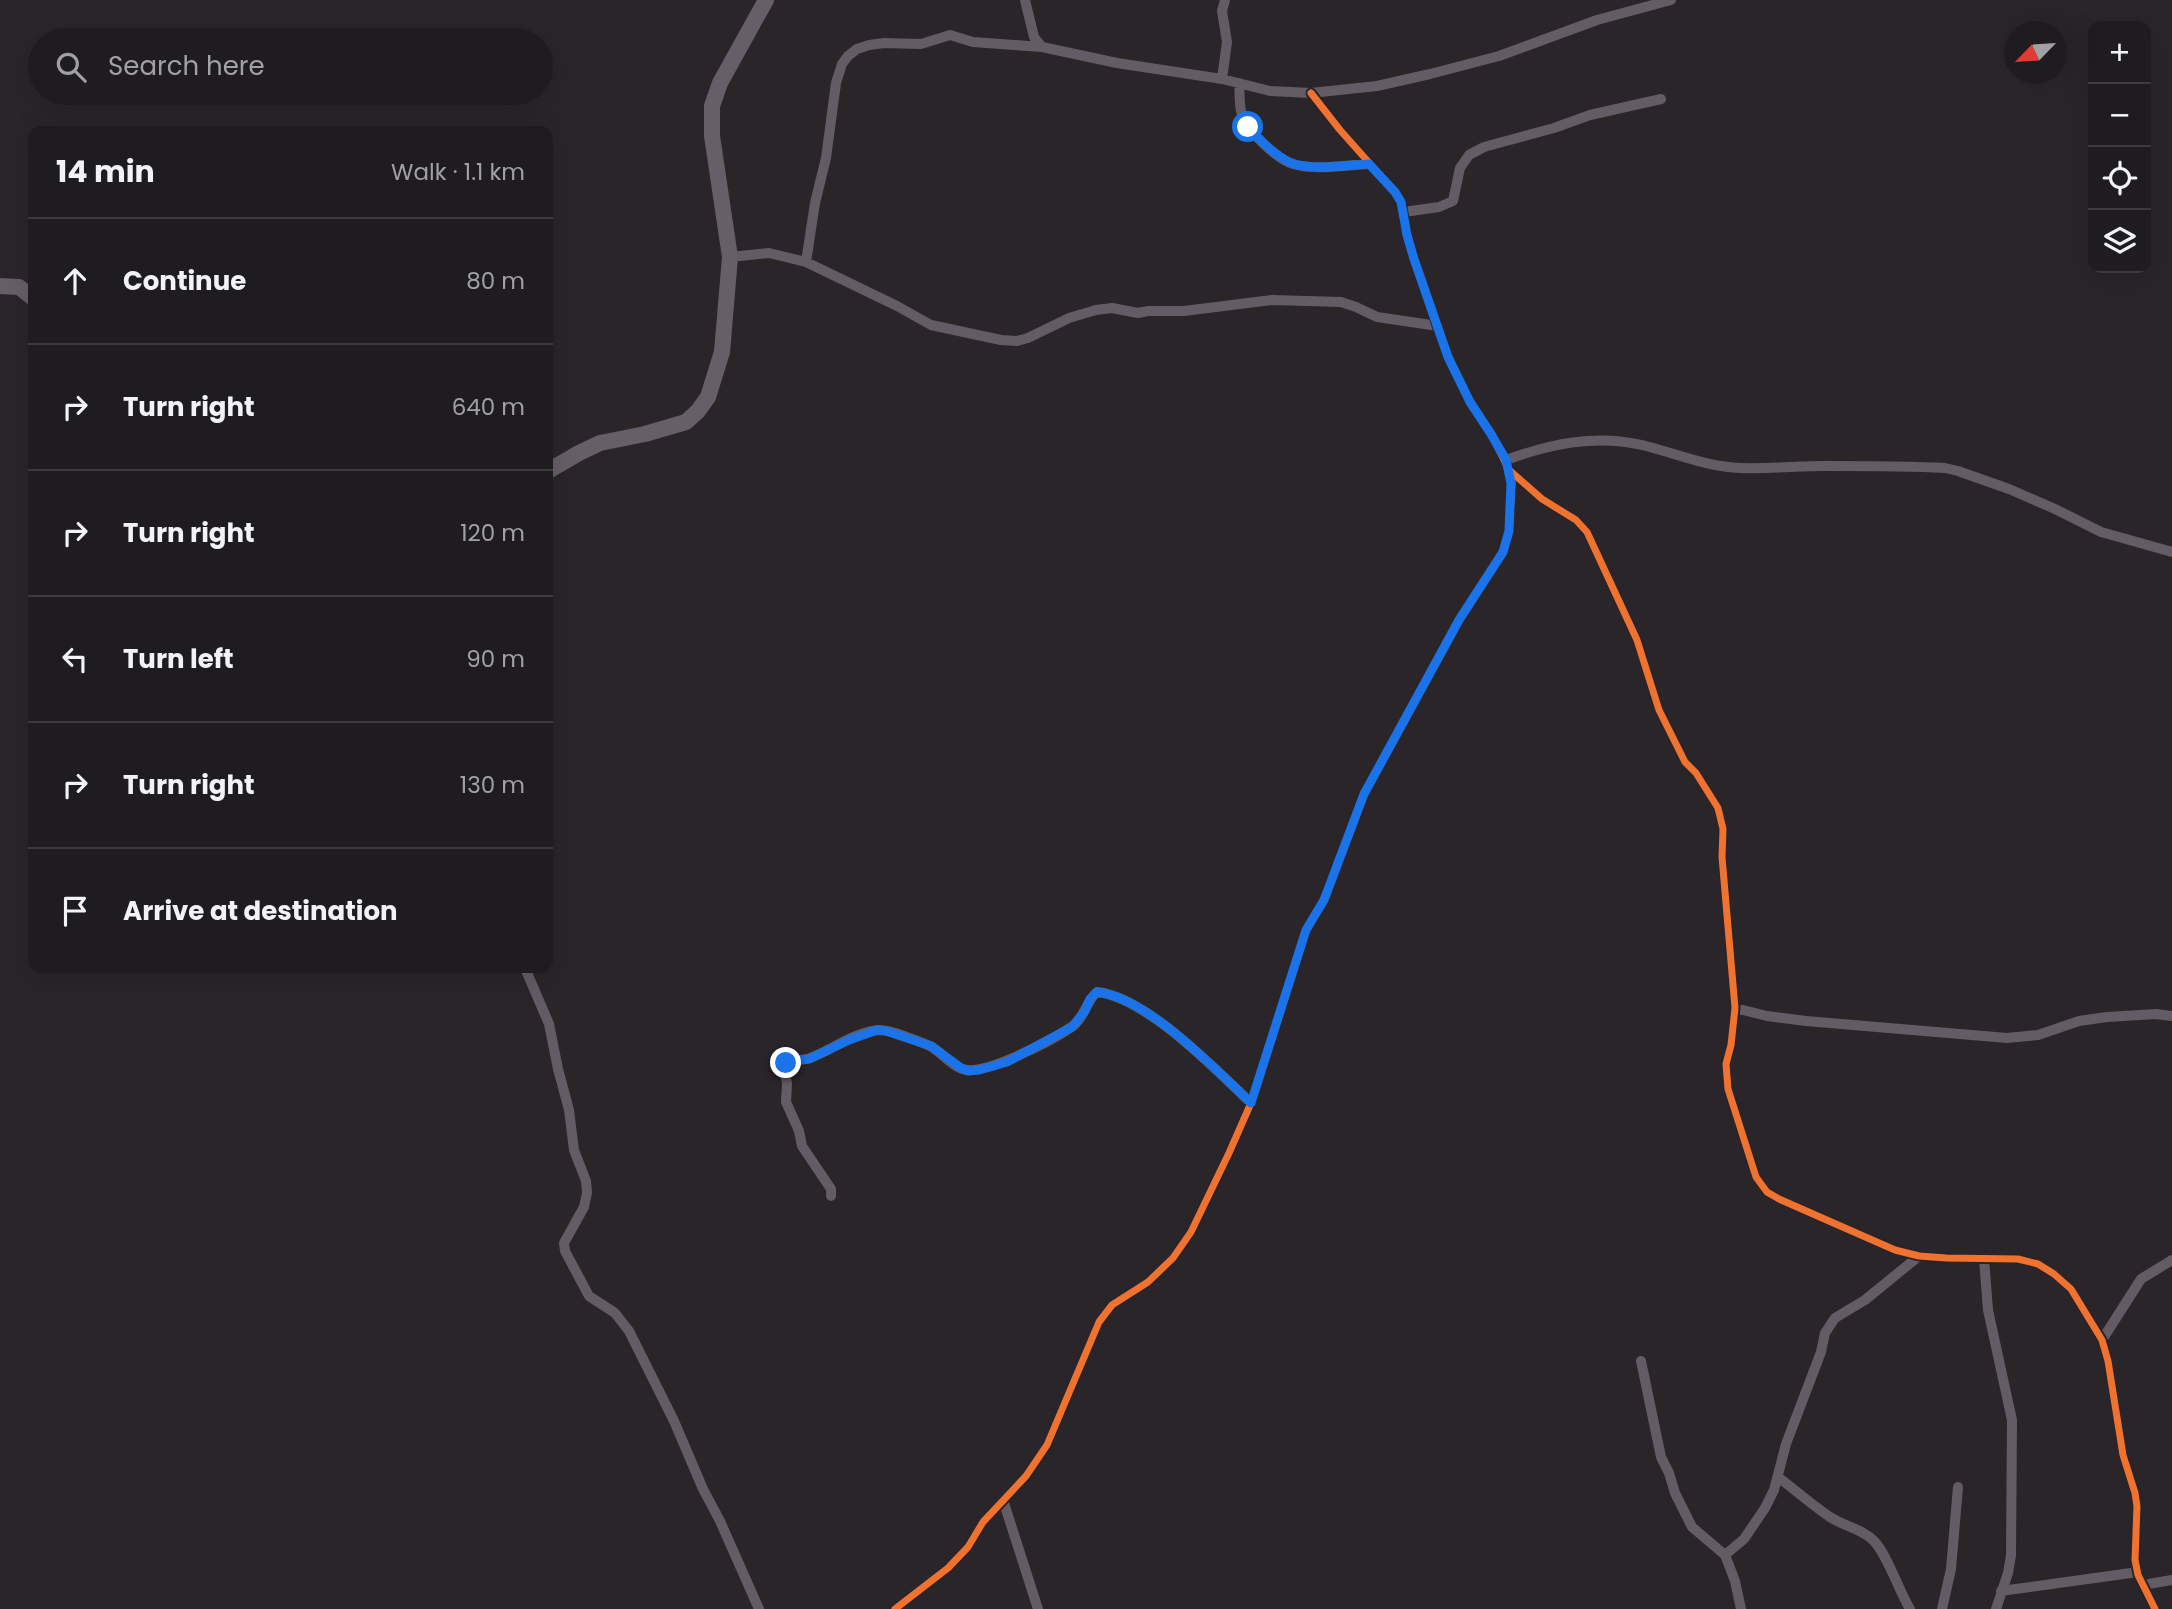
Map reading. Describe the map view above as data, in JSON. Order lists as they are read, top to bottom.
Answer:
{
  "north": "bottom left",
  "page": {
    "map_buttons": ["+", "−"],
    "search": "Search here",
    "heading": ["14 min", "Walk · 1.1 km"],
    "list": [
      ["Continue", "80 m"],
      ["Turn right", "640 m"],
      ["Turn right", "120 m"],
      ["Turn left", "90 m"],
      ["Turn right", "130 m"],
      "Arrive at destination"
    ]
  }
}
